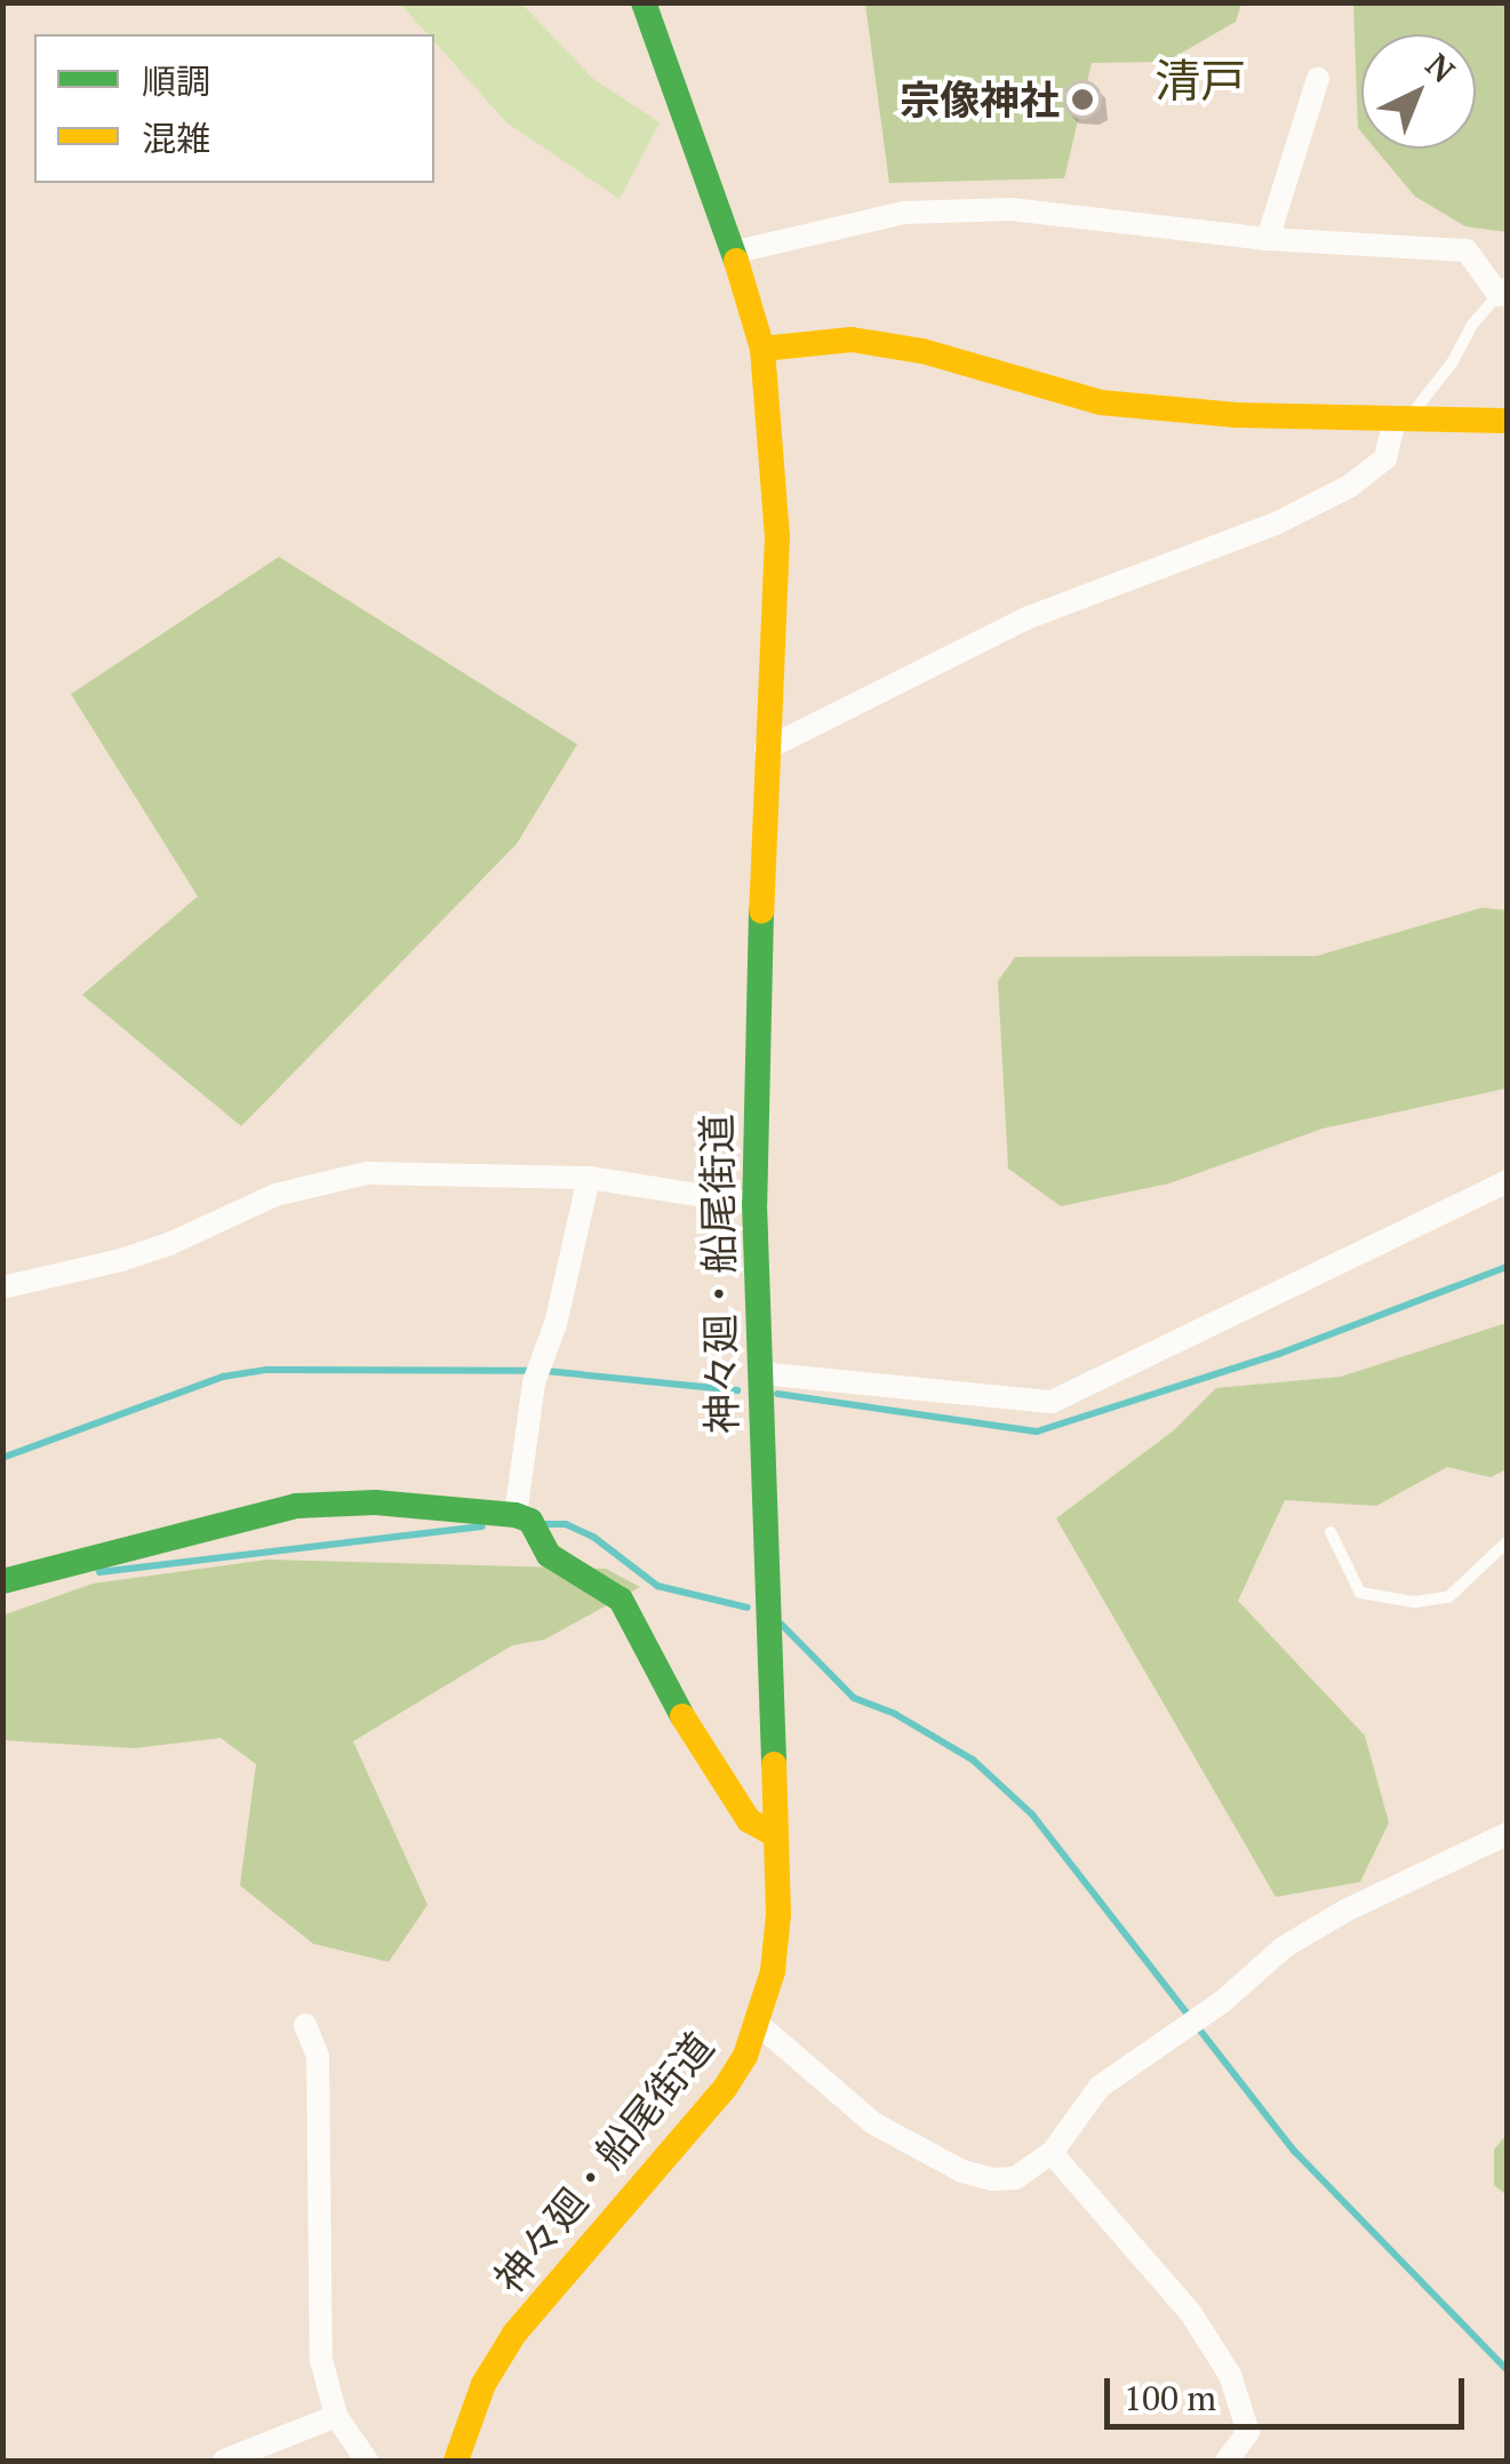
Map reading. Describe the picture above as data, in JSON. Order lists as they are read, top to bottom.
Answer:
{
  "streets": {
    "street": ["神々廻・船尾街道"]
  },
  "districts": ["清戸"],
  "places": ["宗像神社"],
  "legend": ["順調", "混雑"],
  "scale_bar": "100 m",
  "north": "top right"
}
